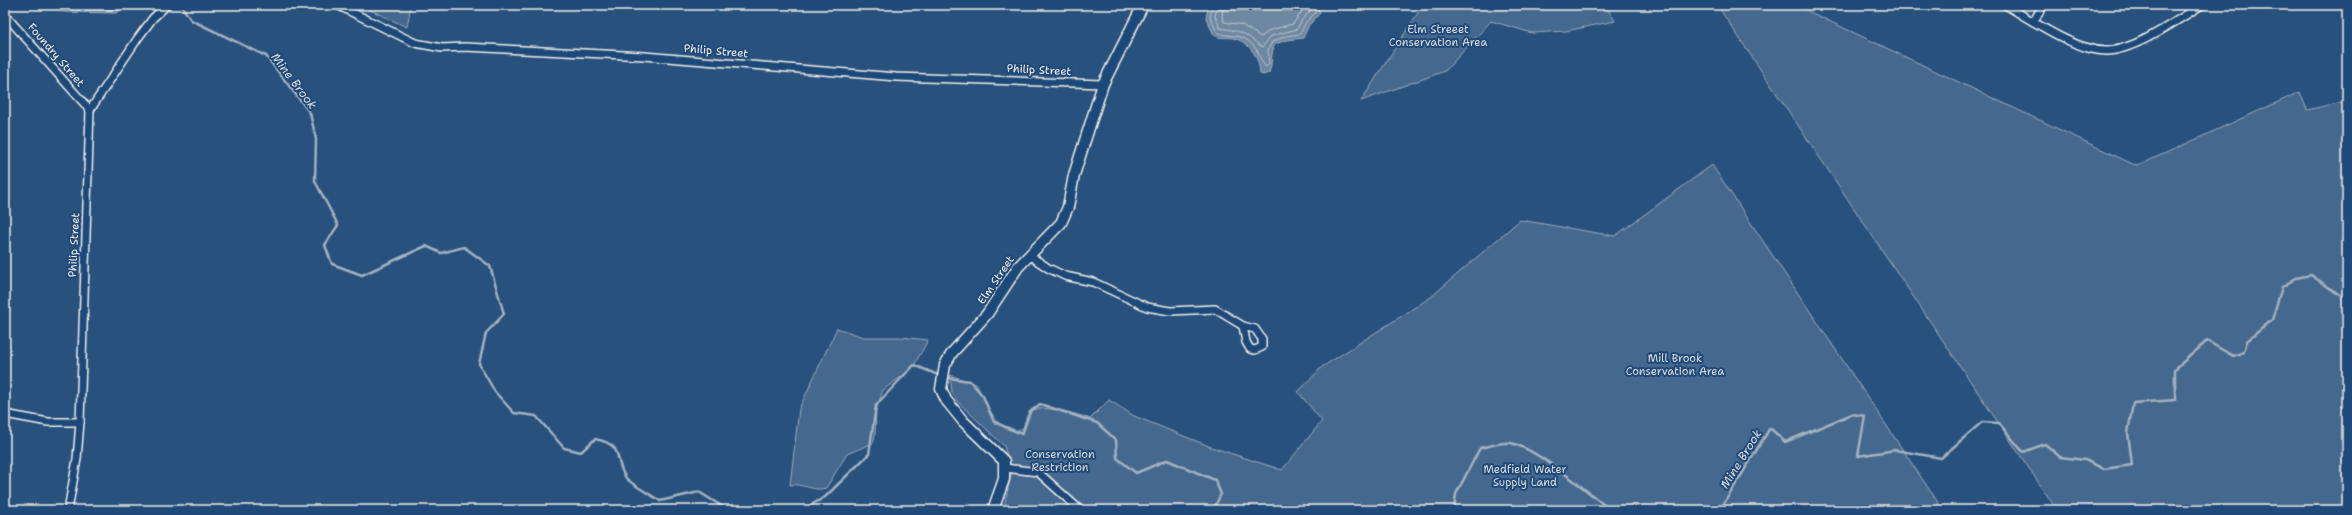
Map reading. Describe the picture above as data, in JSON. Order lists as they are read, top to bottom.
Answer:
{
  "streets": {
    "street": ["Philip Street", "Foundry Street", "Elm Street"]
  },
  "crossings": [
    ["Philip Street", "Foundry Street"],
    ["Philip Street", "Elm Street"]
  ],
  "water": ["Mine Brook"],
  "parks": [
    "Elm Streeet Conservation Area",
    "Mill Brook Conservation Area",
    "Conservation Restriction",
    "Medfield Water Supply Land"
  ]
}
